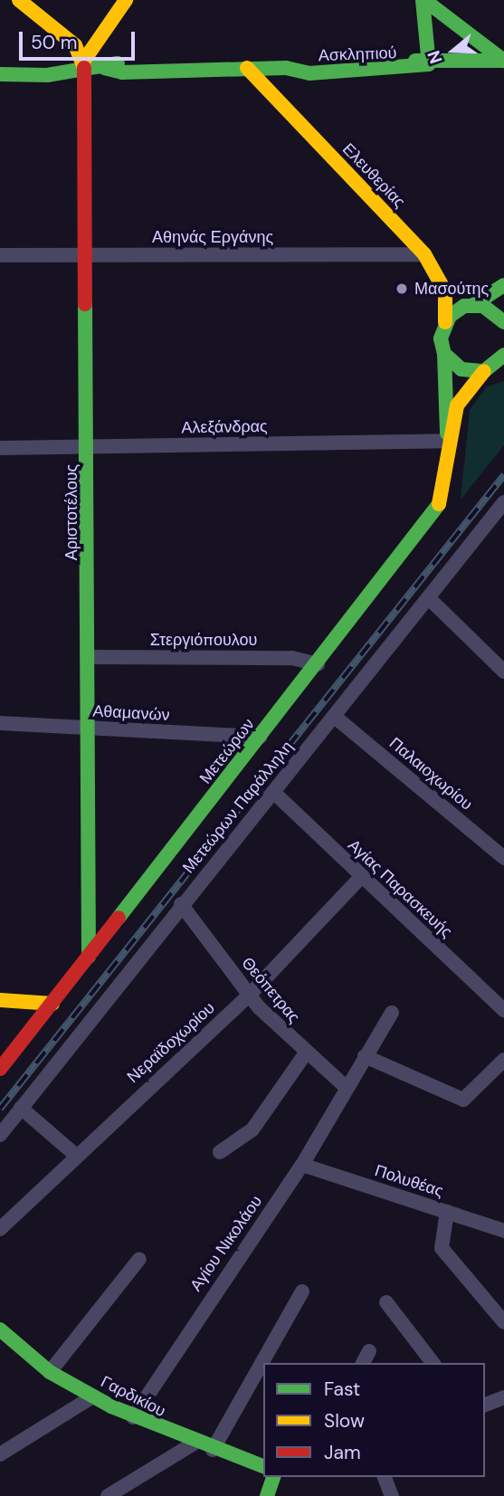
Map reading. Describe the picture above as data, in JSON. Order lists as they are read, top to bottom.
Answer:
{
  "streets": {
    "main road": [
      "Ασκληπιού",
      "Ελευθερίας",
      "Αριστοτέλους",
      "Μετεώρων",
      "Γαρδικίου"
    ],
    "street": [
      "Αθηνάς Εργάνης",
      "Αλεξάνδρας",
      "Στεργιόπουλου",
      "Αθαμανών",
      "Παλαιοχωρίου",
      "Μετεώρων Παράλληλη",
      "Αγίας Παρασκευής",
      "Θεόπετρας",
      "Νεραϊδοχωρίου",
      "Πολυθέας",
      "Αγίου Νικολάου"
    ]
  },
  "crossings": [
    ["Ασκληπιού", "Ελευθερίας"],
    ["Ασκληπιού", "Αριστοτέλους"],
    ["Ελευθερίας", "Αθηνάς Εργάνης"],
    ["Ελευθερίας", "Μετεώρων"],
    ["Αθηνάς Εργάνης", "Αριστοτέλους"],
    ["Αλεξάνδρας", "Αριστοτέλους"],
    ["Αλεξάνδρας", "Μετεώρων"],
    ["Αριστοτέλους", "Στεργιόπουλου"],
    ["Αριστοτέλους", "Αθαμανών"],
    ["Αριστοτέλους", "Μετεώρων"],
    ["Στεργιόπουλου", "Μετεώρων"],
    ["Αθαμανών", "Μετεώρων"],
    ["Παλαιοχωρίου", "Μετεώρων Παράλληλη"],
    ["Μετεώρων Παράλληλη", "Αγίας Παρασκευής"],
    ["Μετεώρων Παράλληλη", "Θεόπετρας"],
    ["Αγίας Παρασκευής", "Νεραϊδοχωρίου"],
    ["Θεόπετρας", "Νεραϊδοχωρίου"],
    ["Θεόπετρας", "Αγίου Νικολάου"],
    ["Πολυθέας", "Αγίου Νικολάου"],
    ["Αγίου Νικολάου", "Γαρδικίου"]
  ],
  "places": ["Μασούτης"],
  "legend": ["Fast", "Slow", "Jam"],
  "scale_bar": "50 m",
  "north": "left"
}
